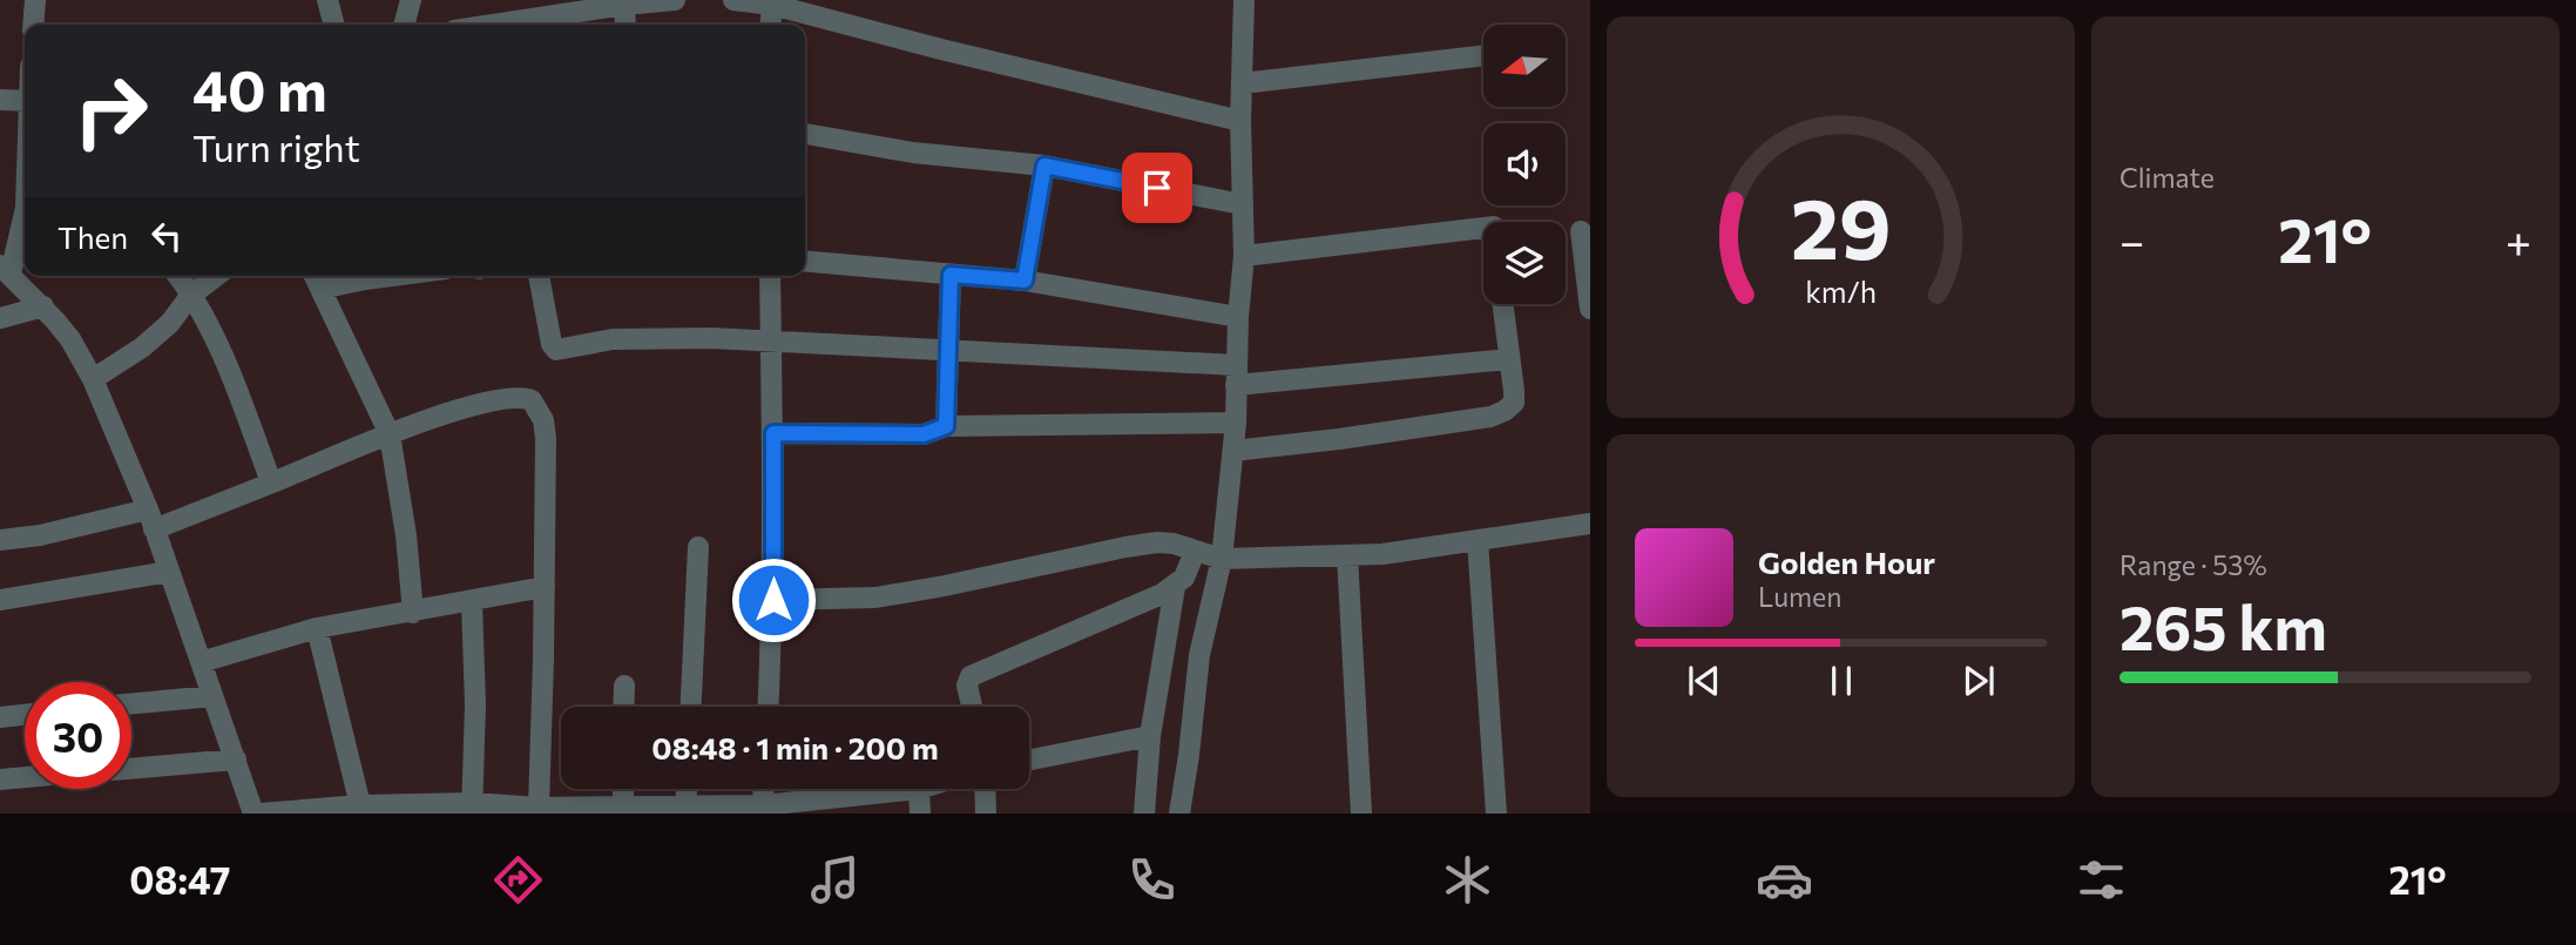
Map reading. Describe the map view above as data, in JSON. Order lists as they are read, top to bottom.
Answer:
{
  "north": "left",
  "page": {
    "tile": [
      "Climate",
      ["Range · 53%", "265 km"]
    ],
    "turn": ["40 m", "Turn right"],
    "then": "Then",
    "heat": ["−", "21°", "+"],
    "song": ["Golden Hour", "Lumen"],
    "limit": "30",
    "trip": "08:48 · 1 min · 200 m",
    "tabs": ["08:47", "21°"],
    "gauge": ["29", "km/h"]
  }
}
